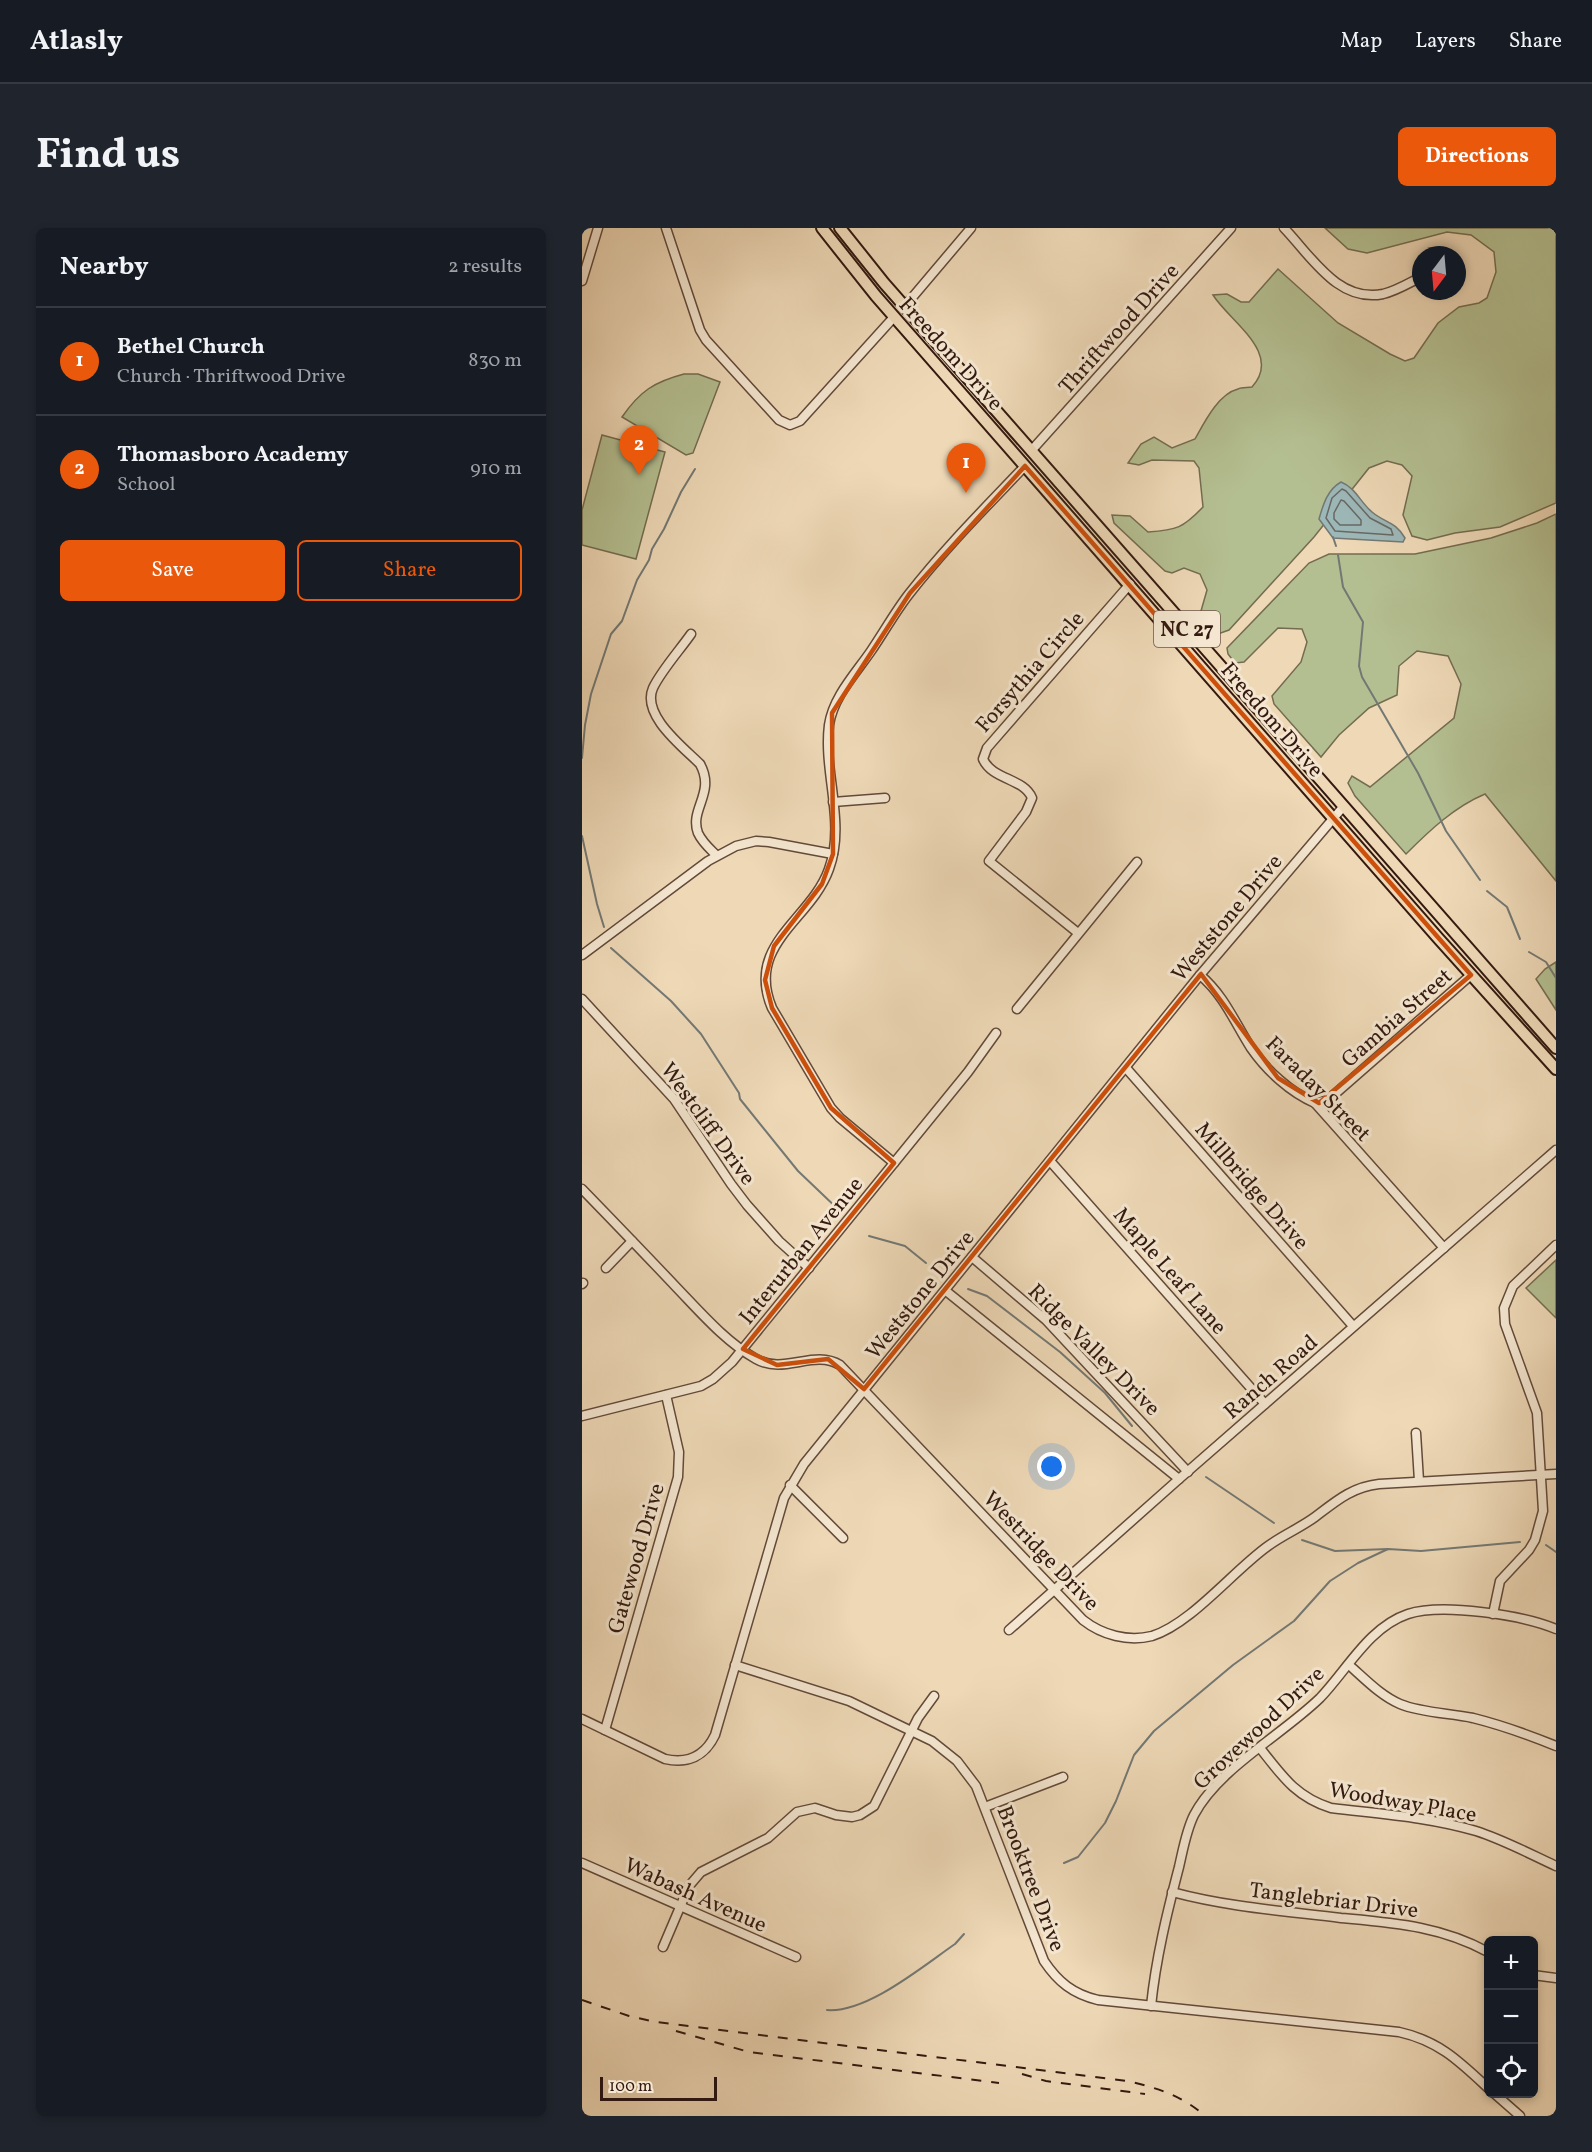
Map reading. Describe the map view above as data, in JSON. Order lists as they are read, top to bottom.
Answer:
{
  "streets": {
    "main road": ["Freedom Drive", "NC 27"],
    "street": [
      "Thriftwood Drive",
      "Forsythia Circle",
      "Weststone Drive",
      "Gambia Street",
      "Faraday Street",
      "Westcliff Drive",
      "Millbridge Drive",
      "Interurban Avenue",
      "Maple Leaf Lane",
      "Ridge Valley Drive",
      "Ranch Road",
      "Westridge Drive",
      "Gatewood Drive",
      "Grovewood Drive",
      "Woodway Place",
      "Brooktree Drive",
      "Wabash Avenue",
      "Tanglebriar Drive"
    ]
  },
  "crossings": [
    ["Thriftwood Drive", "Freedom Drive"],
    ["Freedom Drive", "Forsythia Circle"],
    ["Freedom Drive", "Weststone Drive"],
    ["Freedom Drive", "Gambia Street"],
    ["Weststone Drive", "Faraday Street"],
    ["Weststone Drive", "Millbridge Drive"],
    ["Weststone Drive", "Maple Leaf Lane"],
    ["Weststone Drive", "Ridge Valley Drive"],
    ["Weststone Drive", "Westridge Drive"],
    ["Weststone Drive", "Gatewood Drive"],
    ["Weststone Drive", "Brooktree Drive"],
    ["Gambia Street", "Faraday Street"],
    ["Faraday Street", "Ranch Road"],
    ["Westcliff Drive", "Interurban Avenue"],
    ["Millbridge Drive", "Ranch Road"],
    ["Interurban Avenue", "Westridge Drive"],
    ["Interurban Avenue", "Gatewood Drive"],
    ["Maple Leaf Lane", "Ranch Road"],
    ["Ridge Valley Drive", "Ranch Road"],
    ["Ranch Road", "Westridge Drive"],
    ["Grovewood Drive", "Woodway Place"],
    ["Grovewood Drive", "Brooktree Drive"],
    ["Grovewood Drive", "Tanglebriar Drive"]
  ],
  "scale_bar": "100 m",
  "north": "bottom",
  "page": {
    "header": "Atlasly",
    "nav": ["Map", "Layers", "Share"],
    "title": "Find us",
    "buttons": [
      "Directions",
      ["Save", "Share"]
    ],
    "heading": ["Nearby", "2 results"],
    "list": [
      {
        "mark": "1",
        "name": "Bethel Church",
        "note": "Church · Thriftwood Drive",
        "value": "830 m"
      },
      {
        "mark": "2",
        "name": "Thomasboro Academy",
        "note": "School",
        "value": "910 m"
      }
    ],
    "pins": ["2", "1"],
    "map_buttons": ["+", "−"],
    "scale": "100 m"
  }
}
